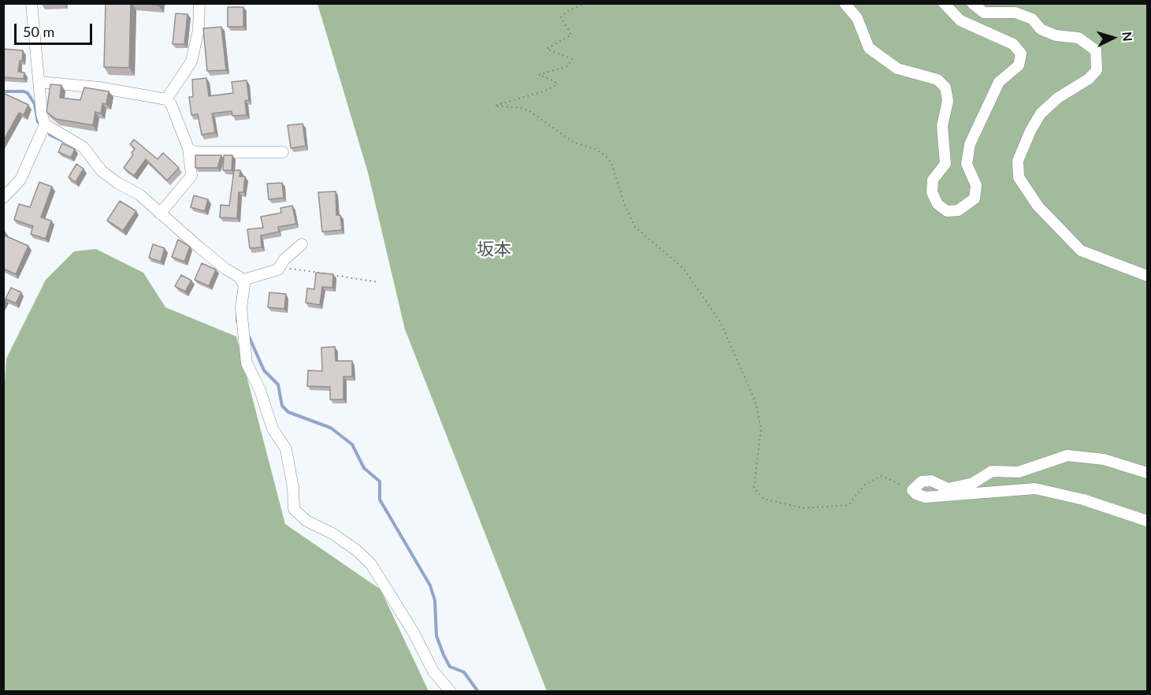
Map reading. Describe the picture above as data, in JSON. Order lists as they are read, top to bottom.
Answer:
{
  "districts": ["坂本"],
  "scale_bar": "50 m",
  "north": "right"
}
